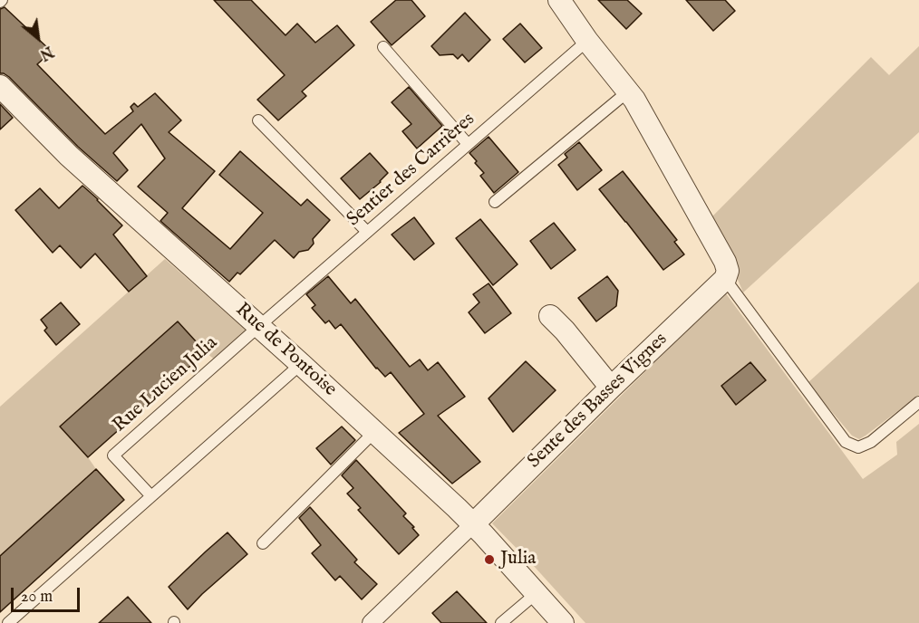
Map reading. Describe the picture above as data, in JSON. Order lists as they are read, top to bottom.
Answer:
{
  "streets": {
    "street": ["Rue de Pontoise", "Sente des Basses Vignes"],
    "lane": ["Sentier des Carrières", "Rue Lucien Julia"]
  },
  "crossings": [
    ["Sentier des Carrières", "Rue de Pontoise"],
    ["Sentier des Carrières", "Rue Lucien Julia"],
    ["Rue de Pontoise", "Rue Lucien Julia"],
    ["Rue de Pontoise", "Sente des Basses Vignes"]
  ],
  "places": ["Julia"],
  "scale_bar": "20 m",
  "north": "bottom right"
}
